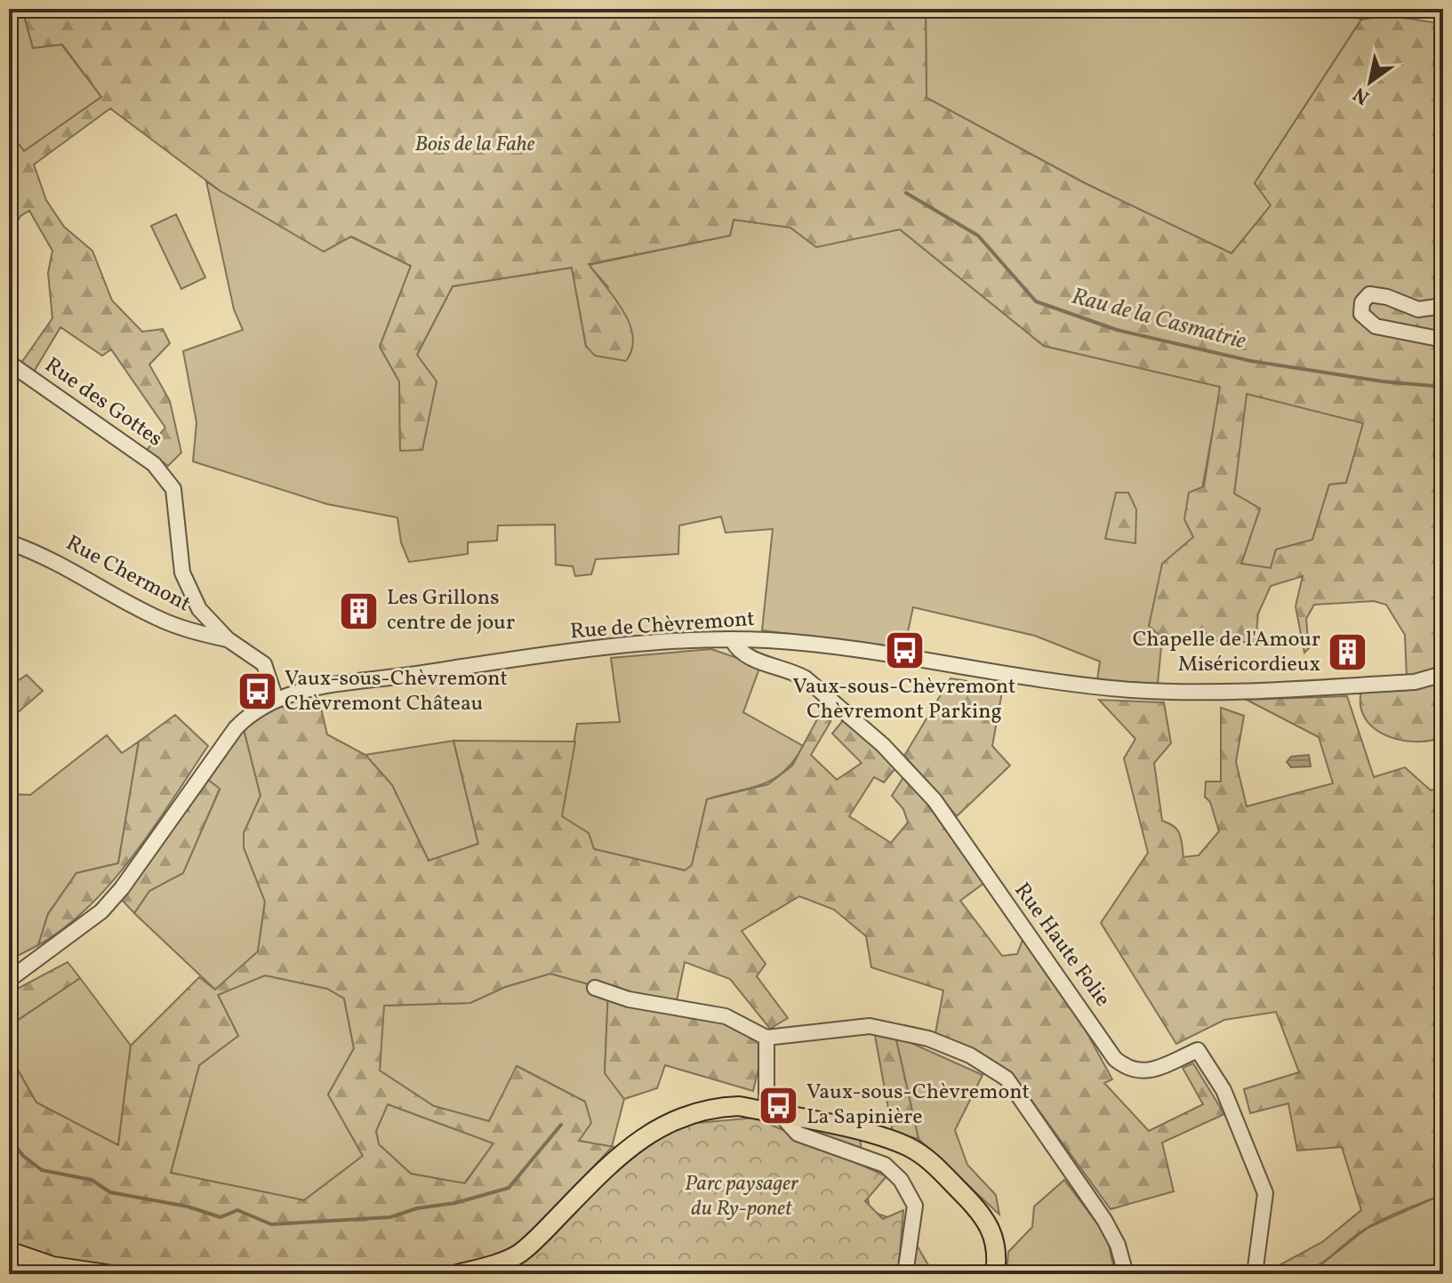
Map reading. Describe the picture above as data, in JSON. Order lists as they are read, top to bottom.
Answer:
{
  "streets": {
    "street": [
      "Rue des Gottes",
      "Rue Chermont",
      "Rue de Chèvremont",
      "Rue Haute Folie"
    ]
  },
  "crossings": [
    ["Rue des Gottes", "Rue Chermont"],
    ["Rue des Gottes", "Rue de Chèvremont"],
    ["Rue de Chèvremont", "Rue Haute Folie"]
  ],
  "water": ["Rau de la Casmatrie"],
  "parks": ["Bois de la Fahe", "Parc paysager du Ry-ponet"],
  "places": {
    "building": ["Les Grillons centre de jour", "Chapelle de l'Amour Miséricordieux"],
    "bus stop": ["Vaux-sous-Chèvremont Chèvremont Parking", "Vaux-sous-Chèvremont Chèvremont Château", "Vaux-sous-Chèvremont La Sapinière"]
  },
  "north": "bottom left"
}
